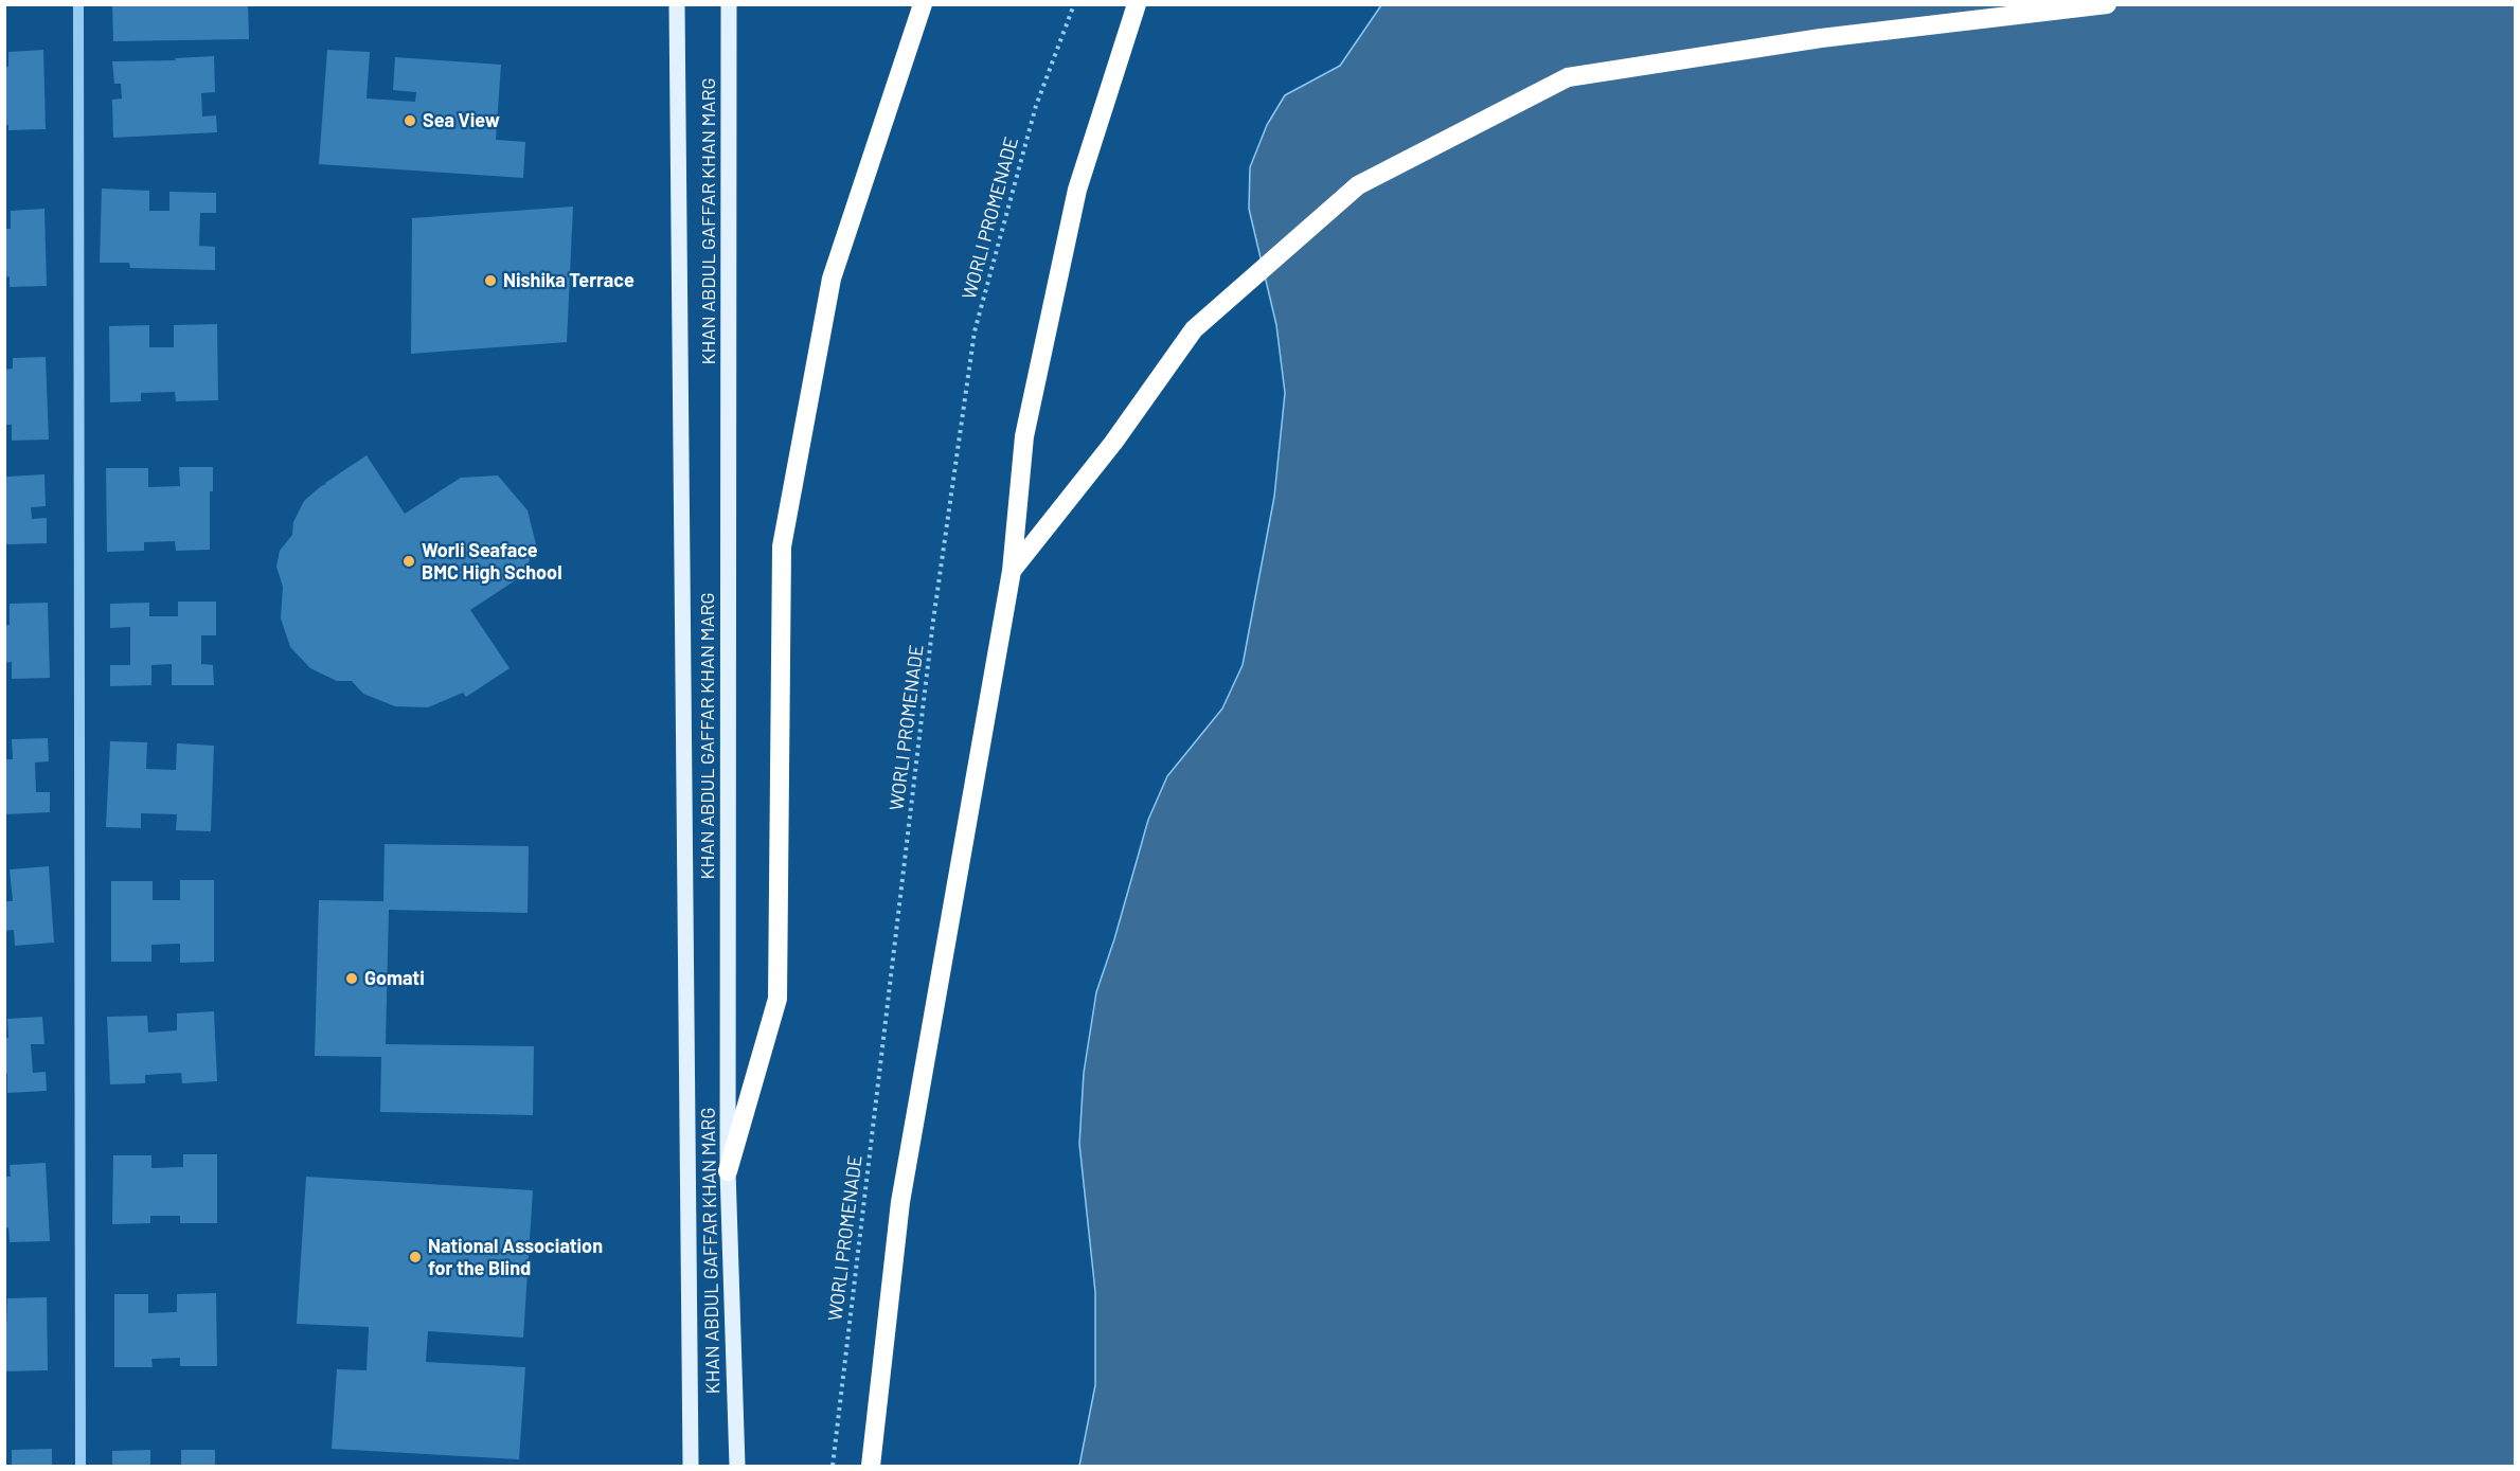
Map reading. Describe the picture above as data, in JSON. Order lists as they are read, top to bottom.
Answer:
{
  "streets": {
    "main road": ["KHAN ABDUL GAFFAR KHAN MARG"],
    "path": ["WORLI PROMENADE"]
  },
  "places": [
    "Sea View",
    "Nishika Terrace",
    "Worli Seaface BMC High School",
    "Gomati",
    "National Association for the Blind"
  ]
}
